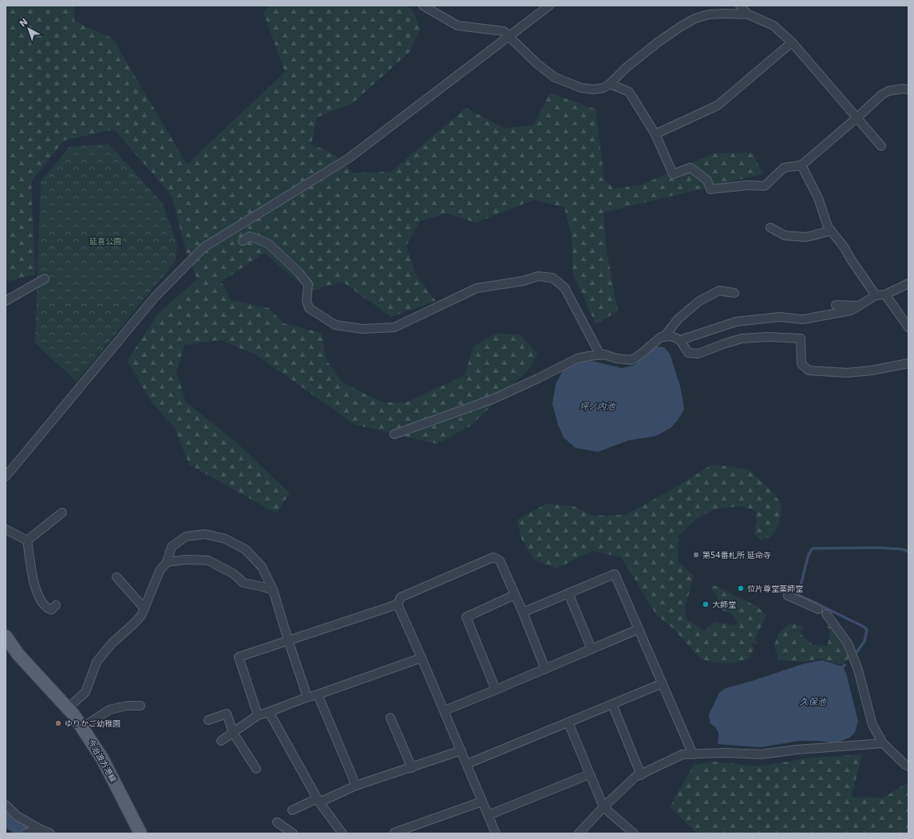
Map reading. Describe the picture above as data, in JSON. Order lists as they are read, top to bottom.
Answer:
{
  "streets": {
    "main road": ["今治波方港線"]
  },
  "water": ["坪ノ内池", "久保池"],
  "parks": ["延喜公園"],
  "places": [
    "第54番札所 延命寺",
    "位片尊堂薬師堂",
    "大師堂",
    "ゆりかご幼稚園"
  ],
  "north": "top left"
}
